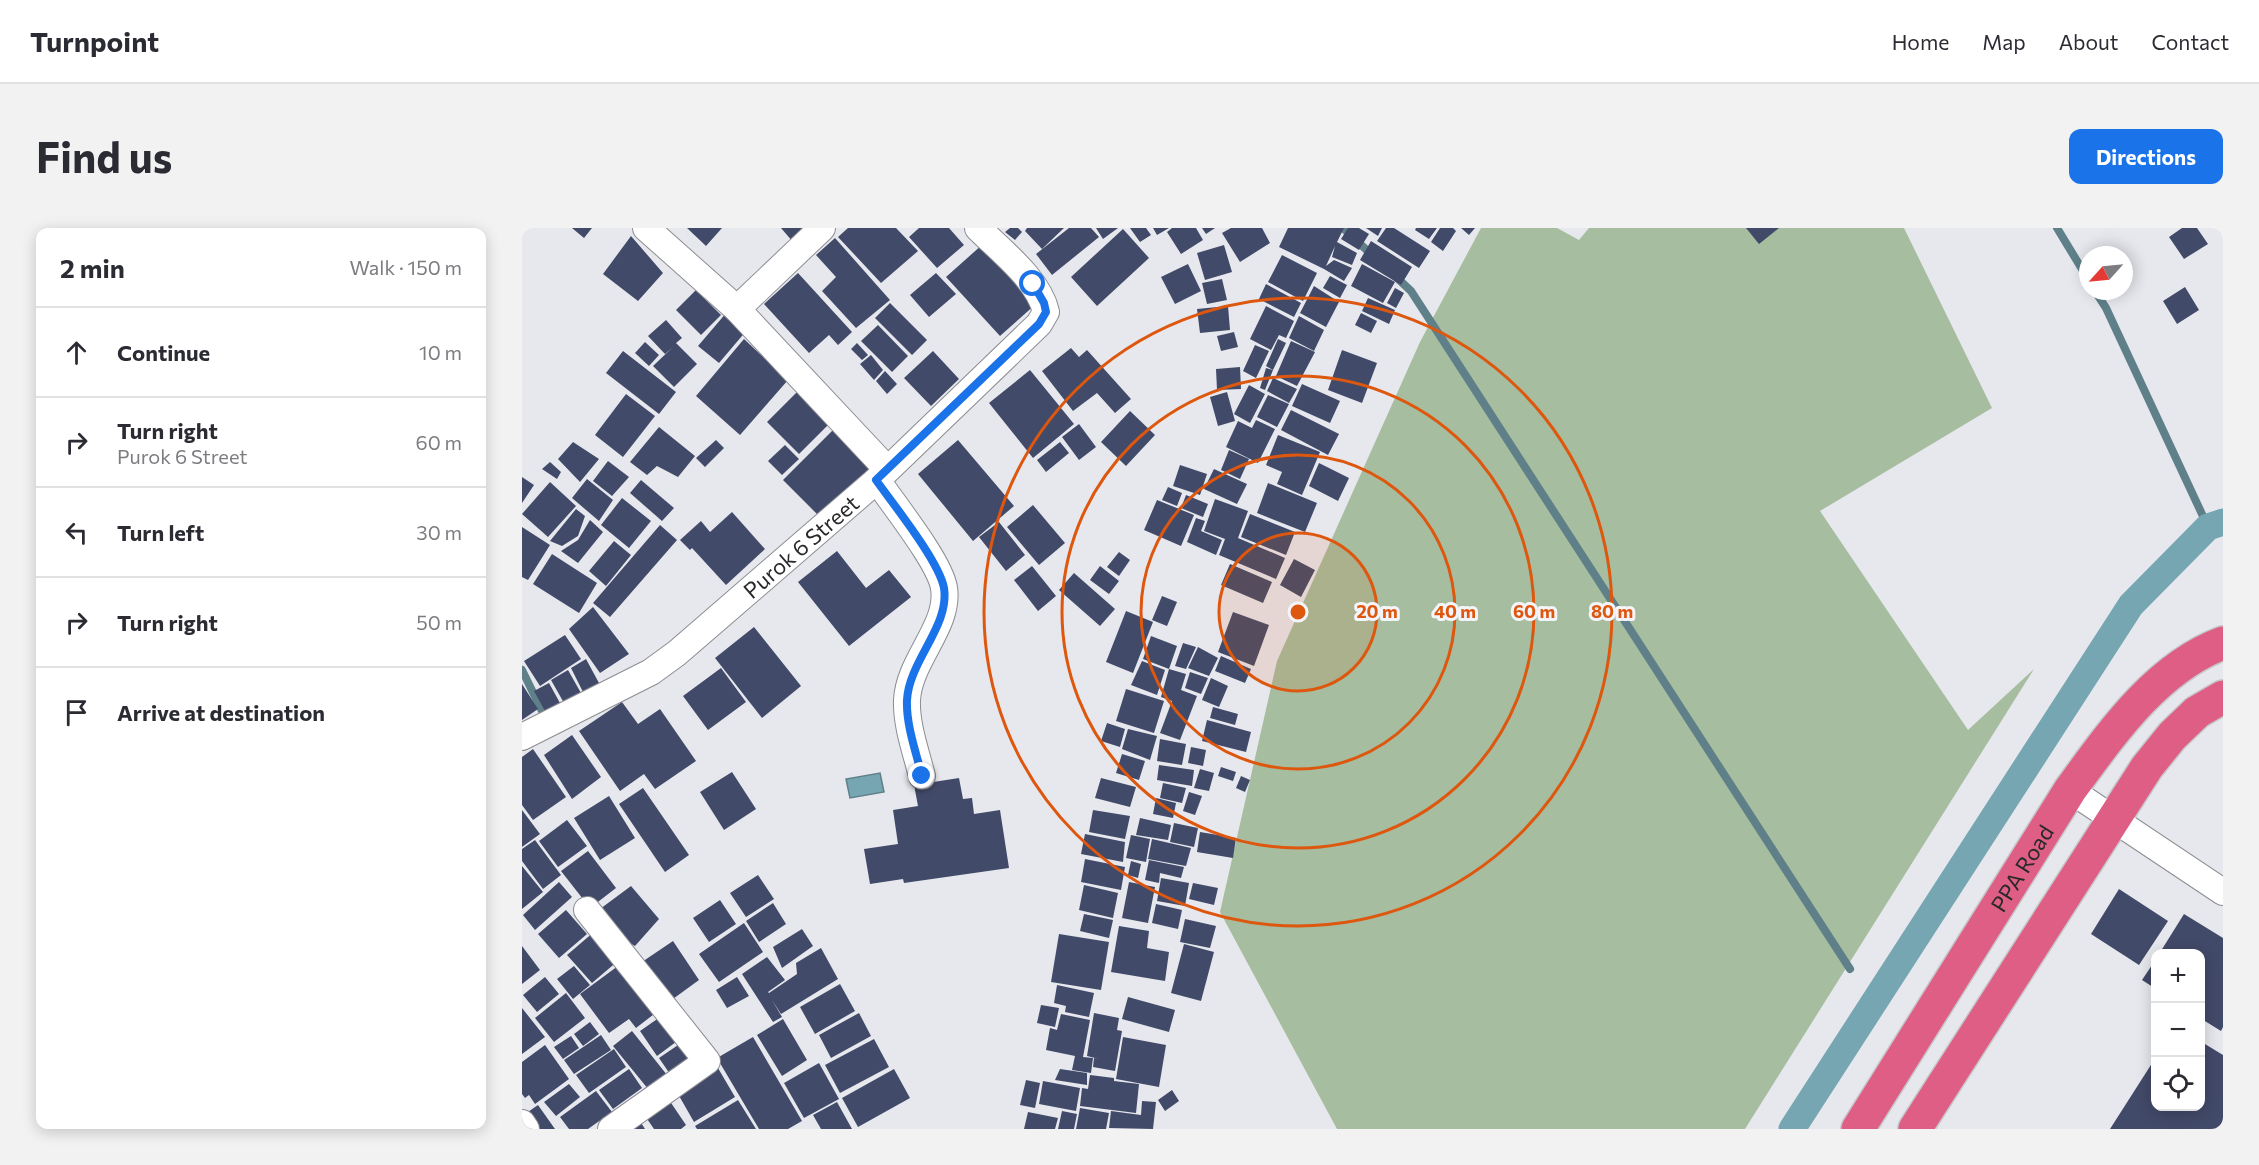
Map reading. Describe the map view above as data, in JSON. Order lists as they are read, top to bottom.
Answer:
{
  "streets": {
    "highway": ["PPA Road"],
    "street": ["Purok 6 Street"]
  },
  "north": "bottom left",
  "page": {
    "header": "Turnpoint",
    "nav": [
      "Home",
      "Map",
      "About",
      "Contact"
    ],
    "buttons": "Directions",
    "title": "Find us",
    "heading": ["2 min", "Walk · 150 m"],
    "list": [
      ["Continue", "10 m"],
      ["Turn right", "Purok 6 Street", "60 m"],
      ["Turn left", "30 m"],
      ["Turn right", "50 m"],
      "Arrive at destination"
    ],
    "map_buttons": ["+", "−"]
  },
  "rings": [
    "20 m",
    "40 m",
    "60 m",
    "80 m"
  ]
}
